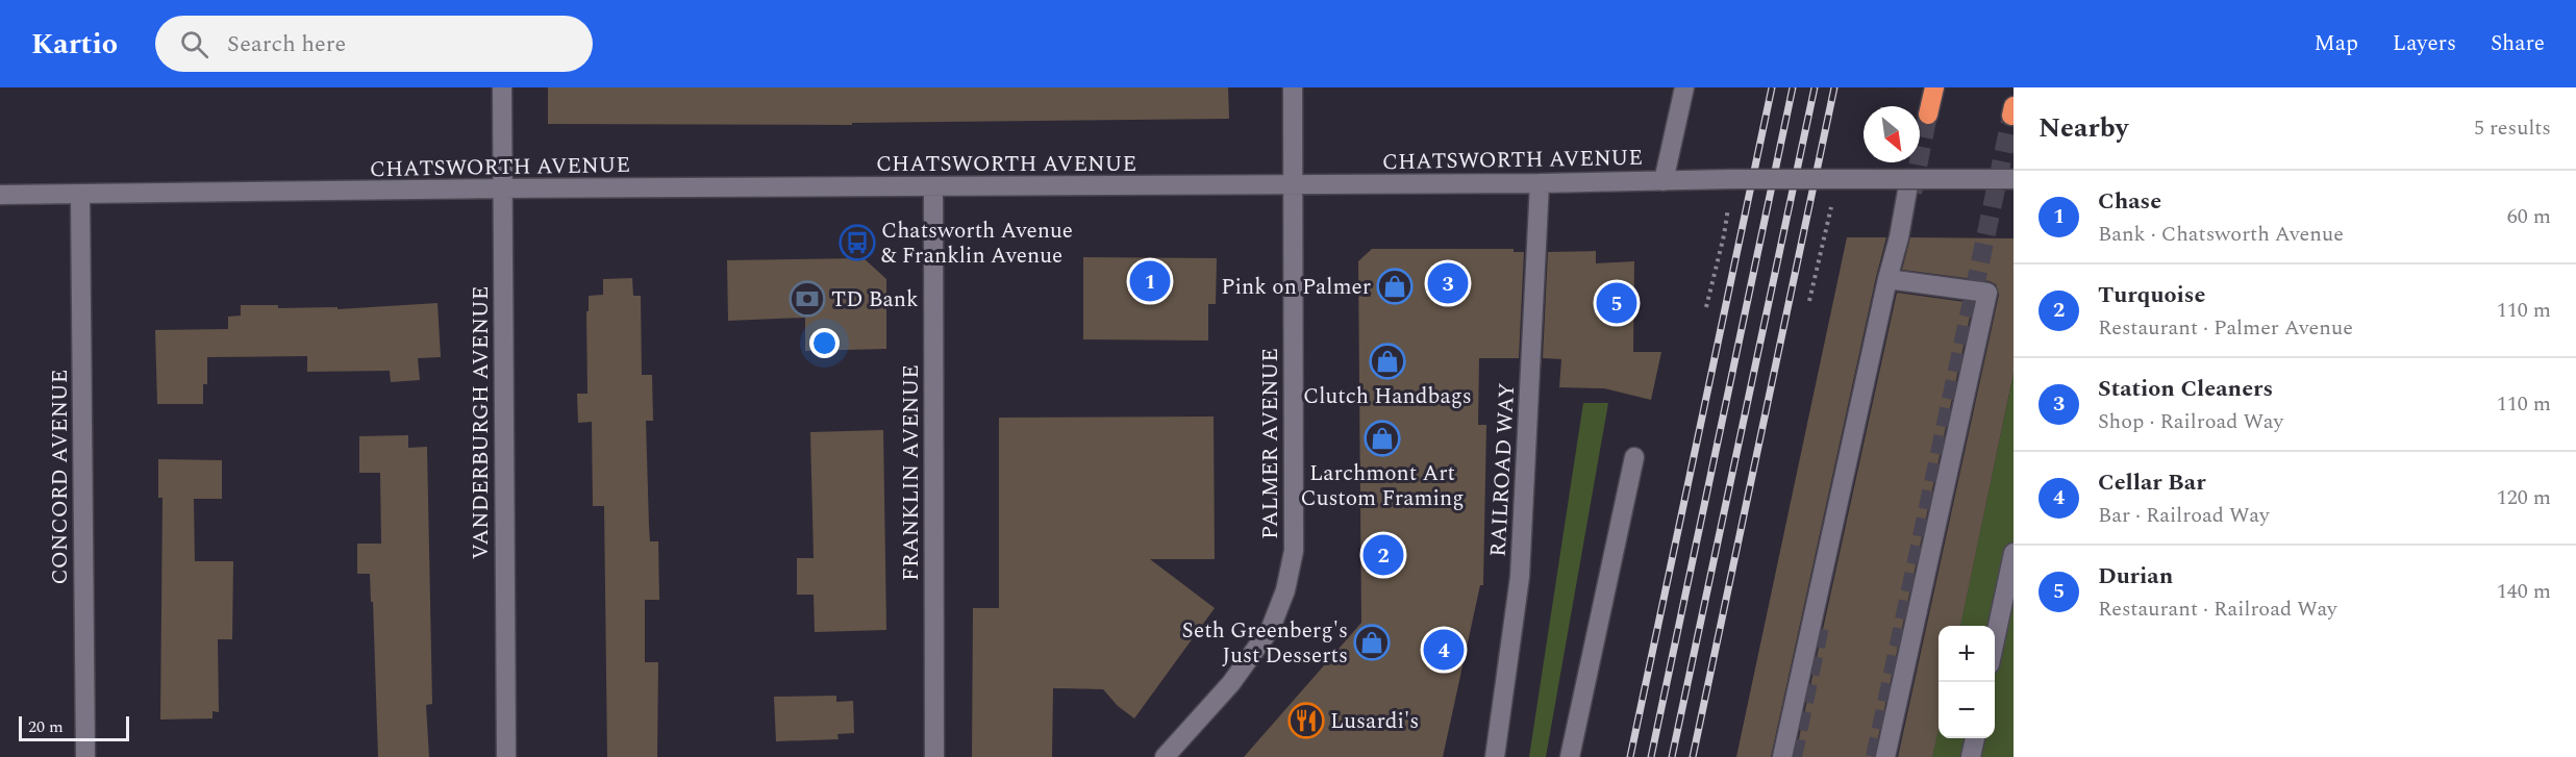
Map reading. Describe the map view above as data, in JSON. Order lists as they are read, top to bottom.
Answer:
{
  "streets": {
    "street": [
      "CHATSWORTH AVENUE",
      "VANDERBURGH AVENUE",
      "PALMER AVENUE",
      "RAILROAD WAY",
      "FRANKLIN AVENUE",
      "CONCORD AVENUE"
    ]
  },
  "crossings": [
    ["CHATSWORTH AVENUE", "VANDERBURGH AVENUE"],
    ["CHATSWORTH AVENUE", "PALMER AVENUE"],
    ["CHATSWORTH AVENUE", "RAILROAD WAY"],
    ["CHATSWORTH AVENUE", "FRANKLIN AVENUE"],
    ["CHATSWORTH AVENUE", "CONCORD AVENUE"]
  ],
  "places": {
    "bus stop": ["Chatsworth Avenue & Franklin Avenue"],
    "shop": [
      "Pink on Palmer",
      "Clutch Handbags",
      "Larchmont Art Custom Framing",
      "Seth Greenberg's Just Desserts"
    ],
    "bank": ["TD Bank"],
    "restaurant": ["Lusardi's"]
  },
  "scale_bar": "20 m",
  "north": "bottom right",
  "page": {
    "header": "Kartio",
    "search": "Search here",
    "nav": ["Map", "Layers", "Share"],
    "heading": ["Nearby", "5 results"],
    "list": [
      {
        "mark": "1",
        "name": "Chase",
        "note": "Bank · Chatsworth Avenue",
        "value": "60 m"
      },
      {
        "mark": "2",
        "name": "Turquoise",
        "note": "Restaurant · Palmer Avenue",
        "value": "110 m"
      },
      {
        "mark": "3",
        "name": "Station Cleaners",
        "note": "Shop · Railroad Way",
        "value": "110 m"
      },
      {
        "mark": "4",
        "name": "Cellar Bar",
        "note": "Bar · Railroad Way",
        "value": "120 m"
      },
      {
        "mark": "5",
        "name": "Durian",
        "note": "Restaurant · Railroad Way",
        "value": "140 m"
      }
    ],
    "pins": [
      "1",
      "3",
      "5",
      "2",
      "4"
    ],
    "map_buttons": ["+", "−"],
    "scale": "20 m"
  }
}
